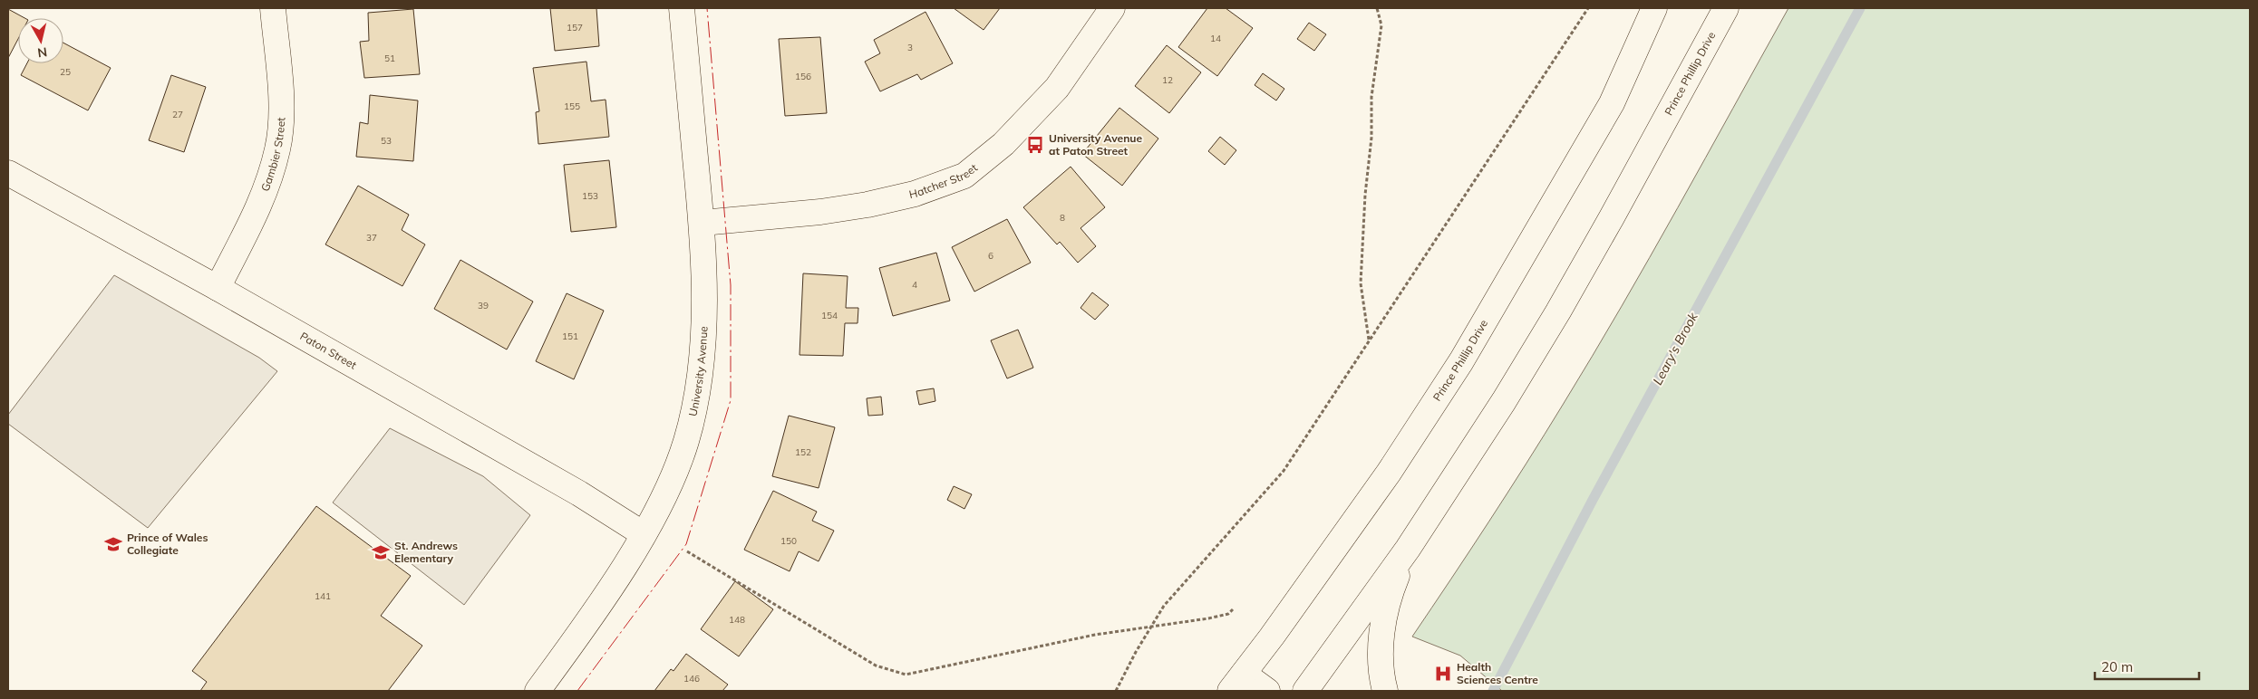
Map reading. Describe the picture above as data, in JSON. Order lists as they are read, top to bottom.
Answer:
{
  "streets": {
    "street": [
      "Prince Phillip Drive",
      "Gambier Street",
      "Hatcher Street",
      "Paton Street",
      "University Avenue"
    ]
  },
  "crossings": [
    ["Gambier Street", "Paton Street"],
    ["Hatcher Street", "University Avenue"],
    ["Paton Street", "University Avenue"]
  ],
  "water": ["Leary's Brook"],
  "places": {
    "bus stop": ["University Avenue at Paton Street"],
    "school or university": ["Prince of Wales Collegiate", "St. Andrews Elementary"],
    "hospital": ["Health Sciences Centre"]
  },
  "house_numbers": [
    "157",
    "14",
    "3",
    "51",
    "25",
    "156",
    "12",
    "155",
    "27",
    "53",
    "153",
    "8",
    "37",
    "6",
    "4",
    "39",
    "154",
    "151",
    "152",
    "150",
    "141",
    "148",
    "146"
  ],
  "scale_bar": "20 m",
  "north": "bottom"
}
